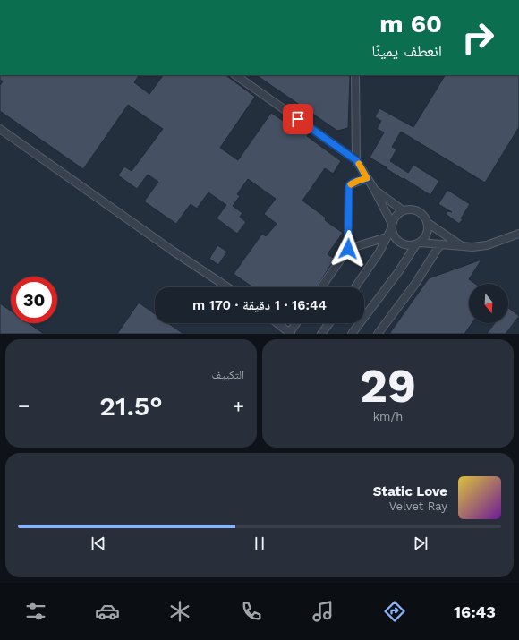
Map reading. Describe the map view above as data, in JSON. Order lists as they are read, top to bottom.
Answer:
{
  "north": "bottom",
  "page": {
    "turn": ["60 m", "انعطف يمينًا"],
    "limit": "30",
    "trip": "16:44 · 1 دقيقة · 170 m",
    "tile": [
      ["29", "km/h"],
      "التكييف"
    ],
    "heat": ["−", "21.5°", "+"],
    "song": ["Static Love", "Velvet Ray"],
    "tabs": "16:43"
  }
}
